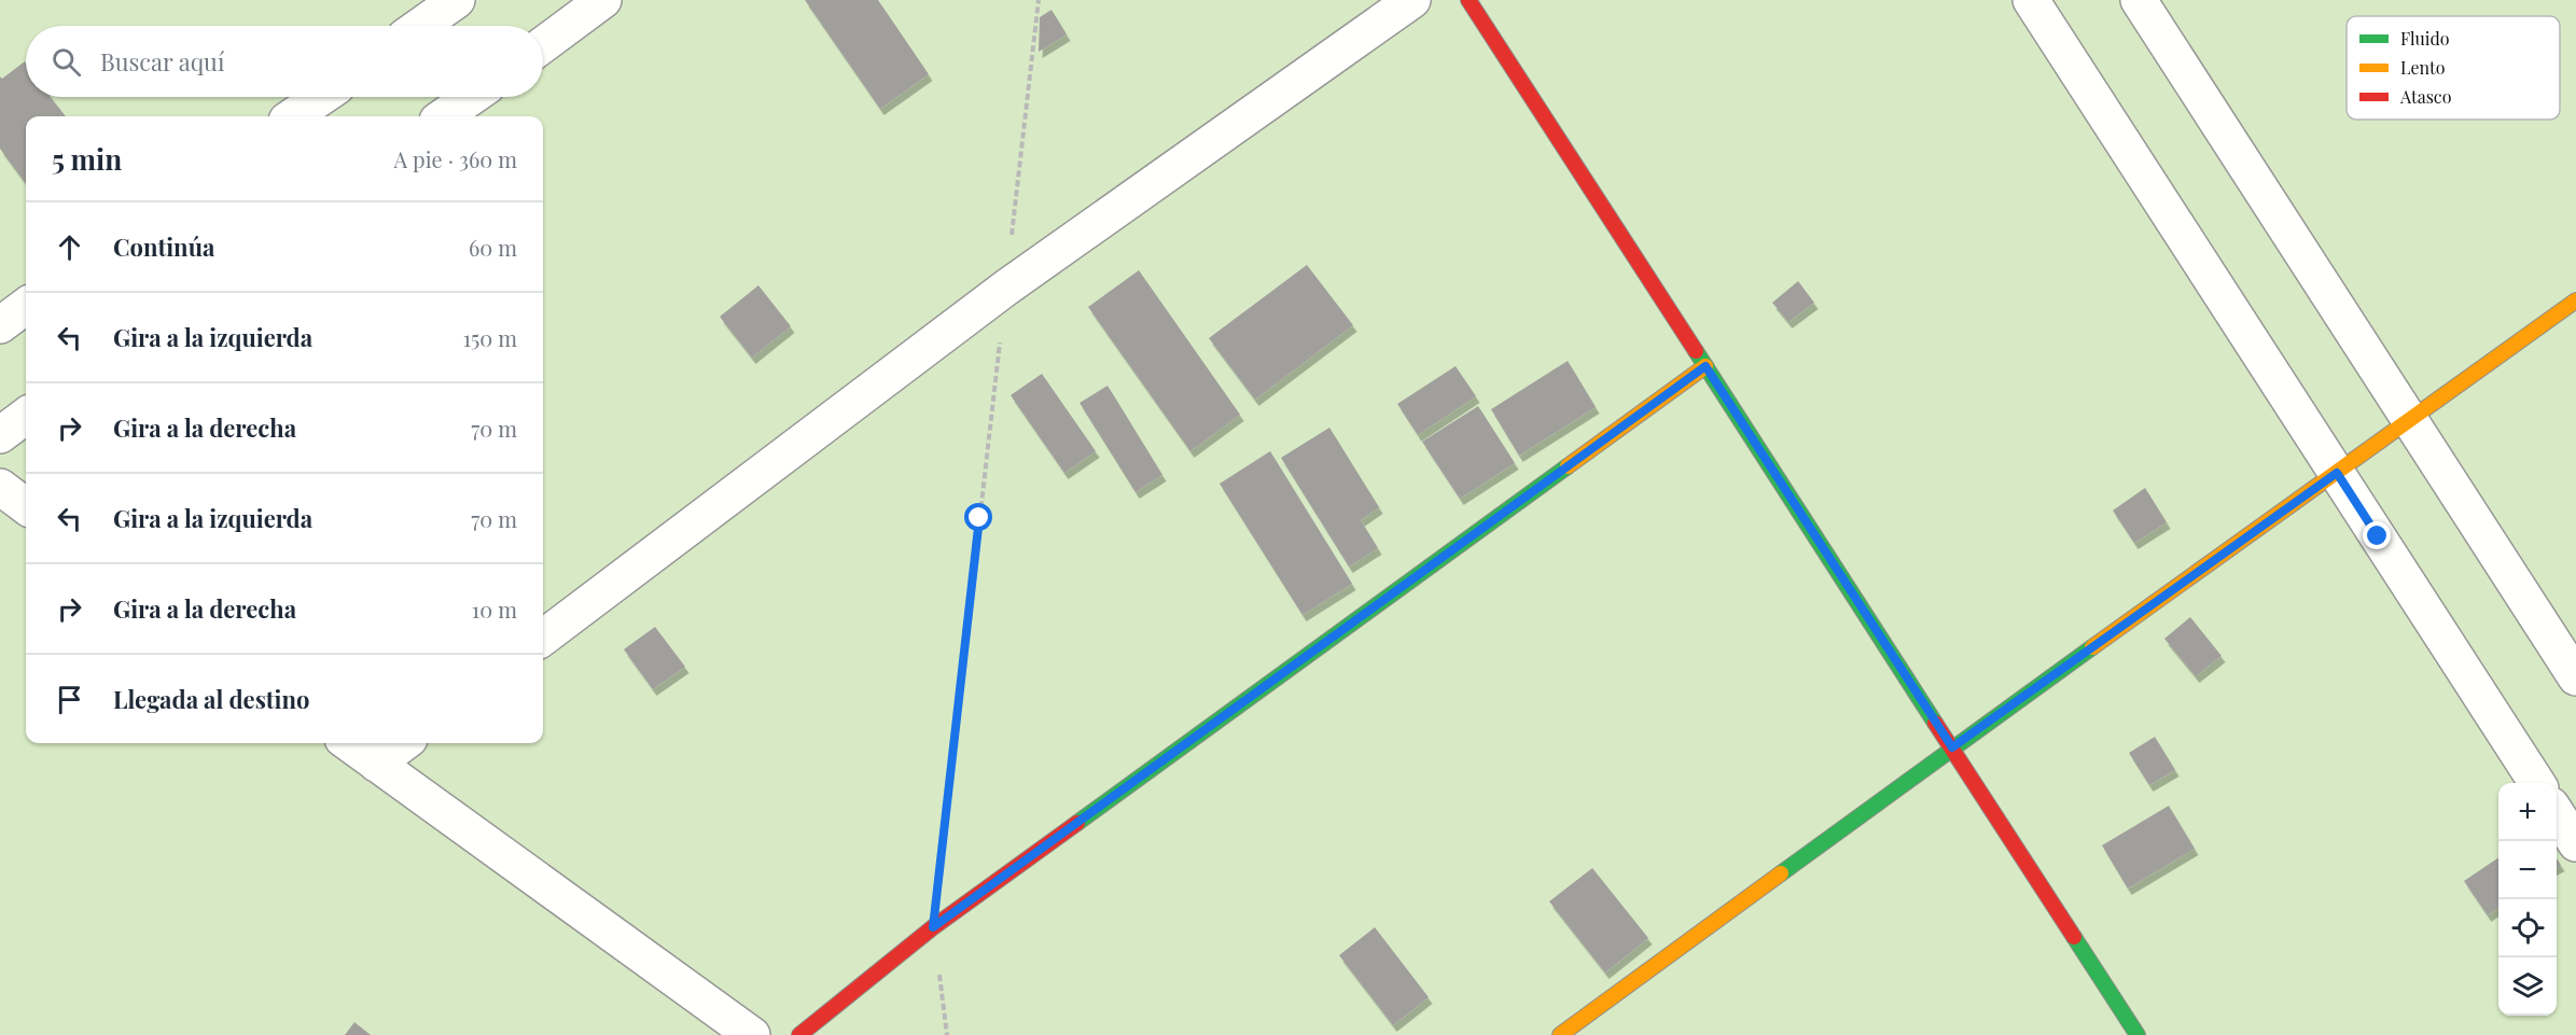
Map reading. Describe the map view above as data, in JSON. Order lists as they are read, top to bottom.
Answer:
{
  "legend": ["Fluido", "Lento", "Atasco"],
  "page": {
    "search": "Buscar aquí",
    "heading": ["5 min", "A pie · 360 m"],
    "list": [
      ["Continúa", "60 m"],
      ["Gira a la izquierda", "150 m"],
      ["Gira a la derecha", "70 m"],
      ["Gira a la izquierda", "70 m"],
      ["Gira a la derecha", "10 m"],
      "Llegada al destino"
    ],
    "map_buttons": ["+", "−"]
  }
}
